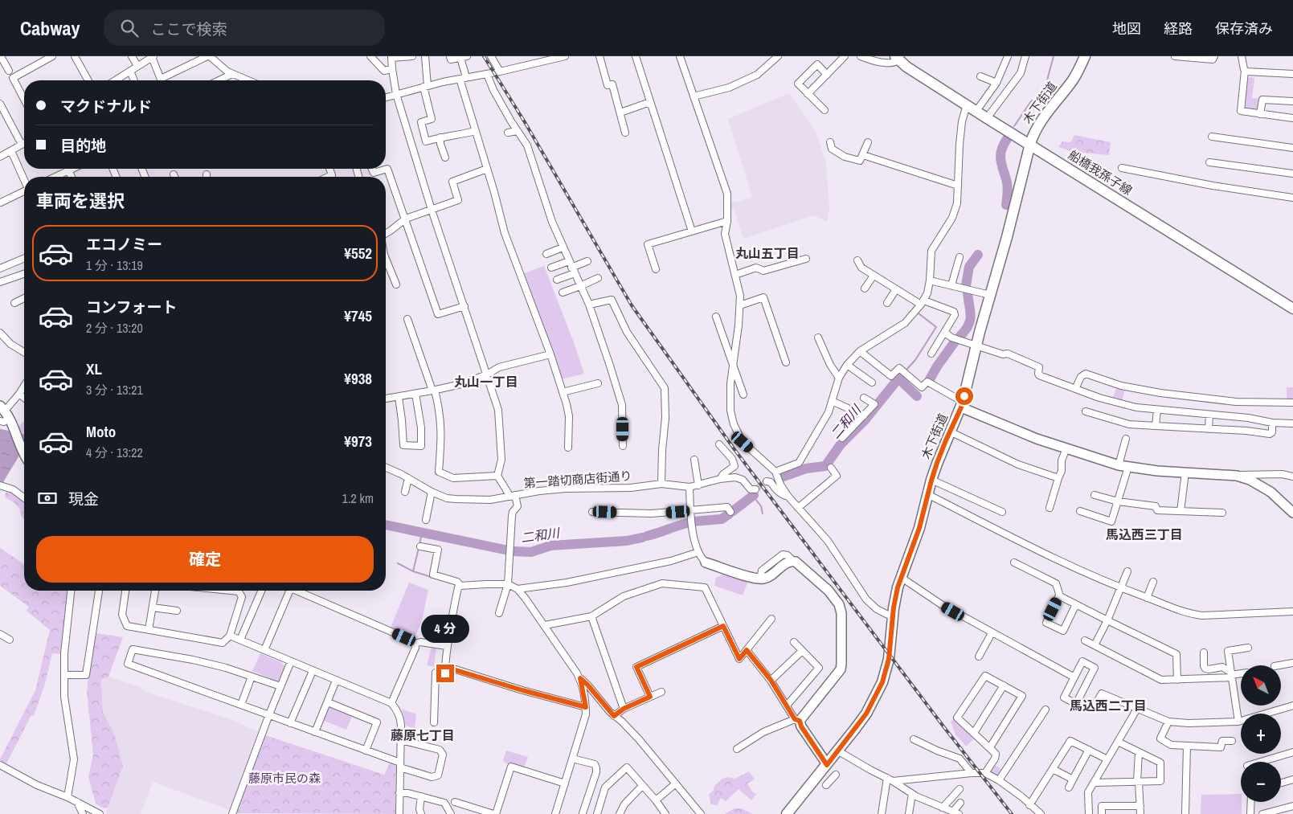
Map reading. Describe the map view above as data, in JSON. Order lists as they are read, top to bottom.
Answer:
{
  "streets": {
    "main road": ["木下街道", "船橋我孫子線"],
    "street": ["第一踏切商店街通り"]
  },
  "crossings": [
    ["木下街道", "船橋我孫子線"]
  ],
  "districts": [
    "丸山五丁目",
    "丸山一丁目",
    "馬込西三丁目",
    "馬込西二丁目",
    "藤原七丁目"
  ],
  "water": ["二和川"],
  "parks": ["藤原市民の森"],
  "north": "top left",
  "page": {
    "header": "Cabway",
    "search": "ここで検索",
    "nav": ["地図", "経路", "保存済み"],
    "banner": ["マクドナルド", "目的地"],
    "heading": "車両を選択",
    "list": [
      {
        "name": "エコノミー",
        "note": "1 分 · 13:19",
        "value": "¥552"
      },
      {
        "name": "コンフォート",
        "note": "2 分 · 13:20",
        "value": "¥745"
      },
      {
        "name": "XL",
        "note": "3 分 · 13:21",
        "value": "¥938"
      },
      {
        "name": "Moto",
        "note": "4 分 · 13:22",
        "value": "¥973"
      }
    ],
    "pay": ["現金", "1.2 km"],
    "buttons": "確定",
    "bubble": "4 分",
    "map_buttons": ["+", "−"]
  }
}
